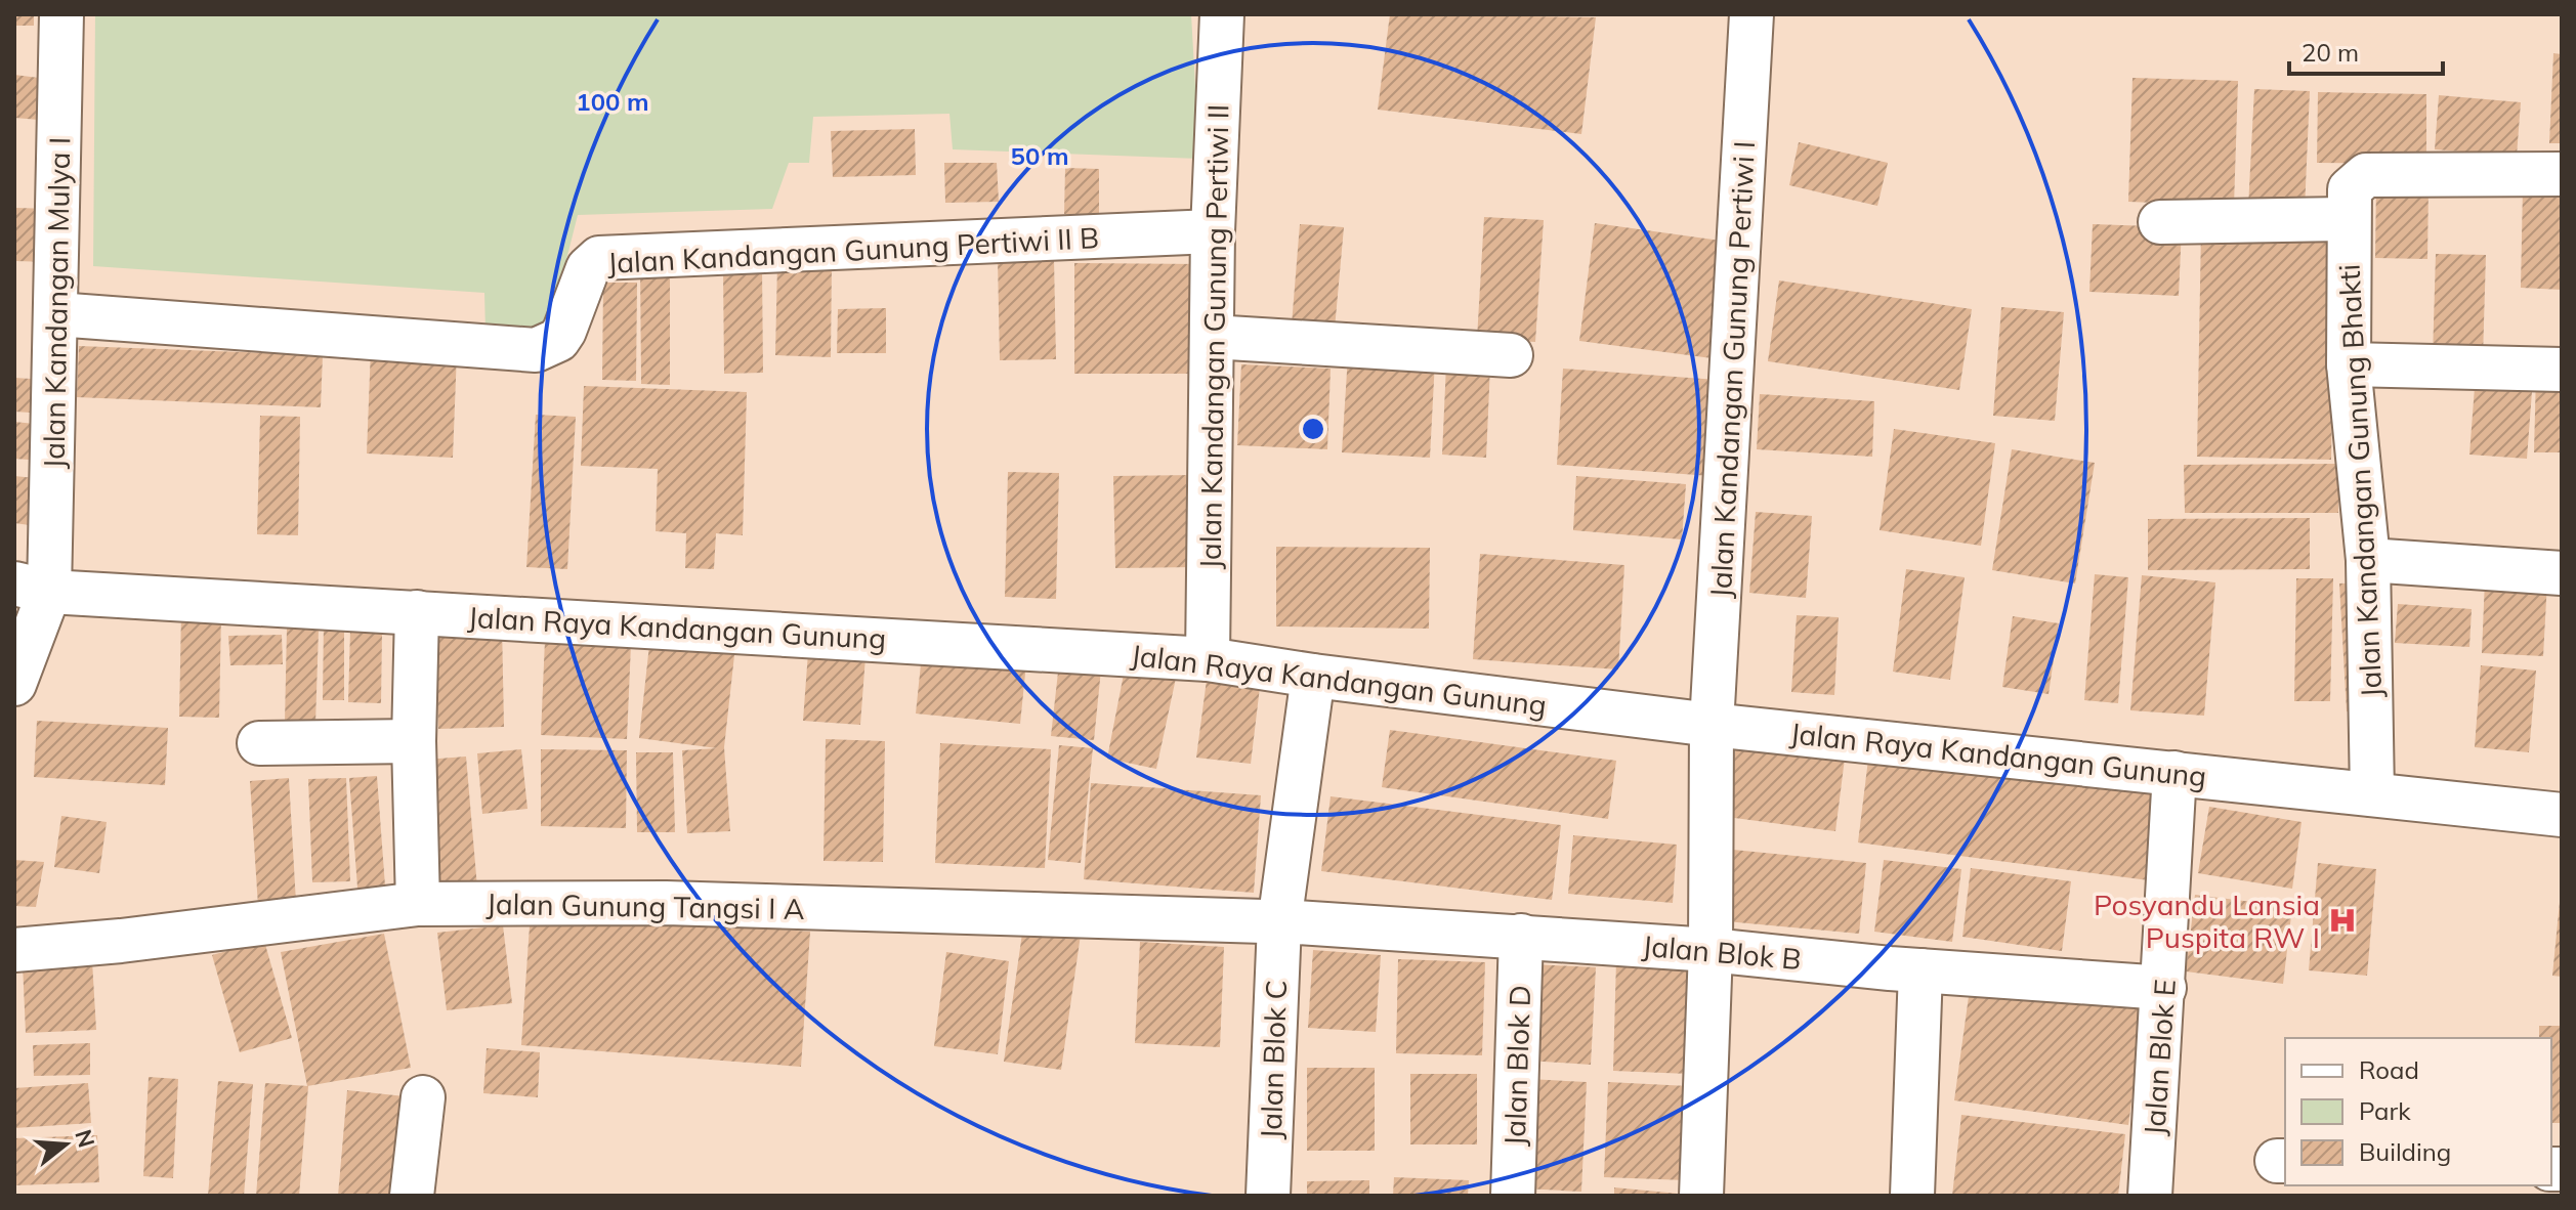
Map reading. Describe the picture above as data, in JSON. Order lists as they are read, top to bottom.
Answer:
{
  "streets": {
    "street": [
      "Jalan Kandangan Gunung Pertiwi II B",
      "Jalan Kandangan Mulya I",
      "Jalan Kandangan Gunung Pertiwi II",
      "Jalan Kandangan Gunung Pertiwi I",
      "Jalan Kandangan Gunung Bhakti",
      "Jalan Raya Kandangan Gunung",
      "Jalan Gunung Tangsi I A",
      "Jalan Blok B",
      "Jalan Blok E",
      "Jalan Blok C",
      "Jalan Blok D"
    ]
  },
  "crossings": [
    ["Jalan Kandangan Gunung Pertiwi II B", "Jalan Kandangan Mulya I"],
    ["Jalan Kandangan Gunung Pertiwi II B", "Jalan Kandangan Gunung Pertiwi II"],
    ["Jalan Kandangan Mulya I", "Jalan Raya Kandangan Gunung"],
    ["Jalan Kandangan Gunung Pertiwi II", "Jalan Raya Kandangan Gunung"],
    ["Jalan Kandangan Gunung Pertiwi I", "Jalan Raya Kandangan Gunung"],
    ["Jalan Kandangan Gunung Pertiwi I", "Jalan Blok B"],
    ["Jalan Kandangan Gunung Bhakti", "Jalan Raya Kandangan Gunung"],
    ["Jalan Raya Kandangan Gunung", "Jalan Blok E"],
    ["Jalan Raya Kandangan Gunung", "Jalan Blok C"],
    ["Jalan Gunung Tangsi I A", "Jalan Blok B"],
    ["Jalan Gunung Tangsi I A", "Jalan Blok C"],
    ["Jalan Blok B", "Jalan Blok E"],
    ["Jalan Blok B", "Jalan Blok C"],
    ["Jalan Blok B", "Jalan Blok D"]
  ],
  "places": {
    "hospital": ["Posyandu Lansia Puspita RW I"]
  },
  "legend": ["Road", "Park", "Building"],
  "scale_bar": "20 m",
  "north": "right",
  "rings": ["100 m", "50 m"]
}
